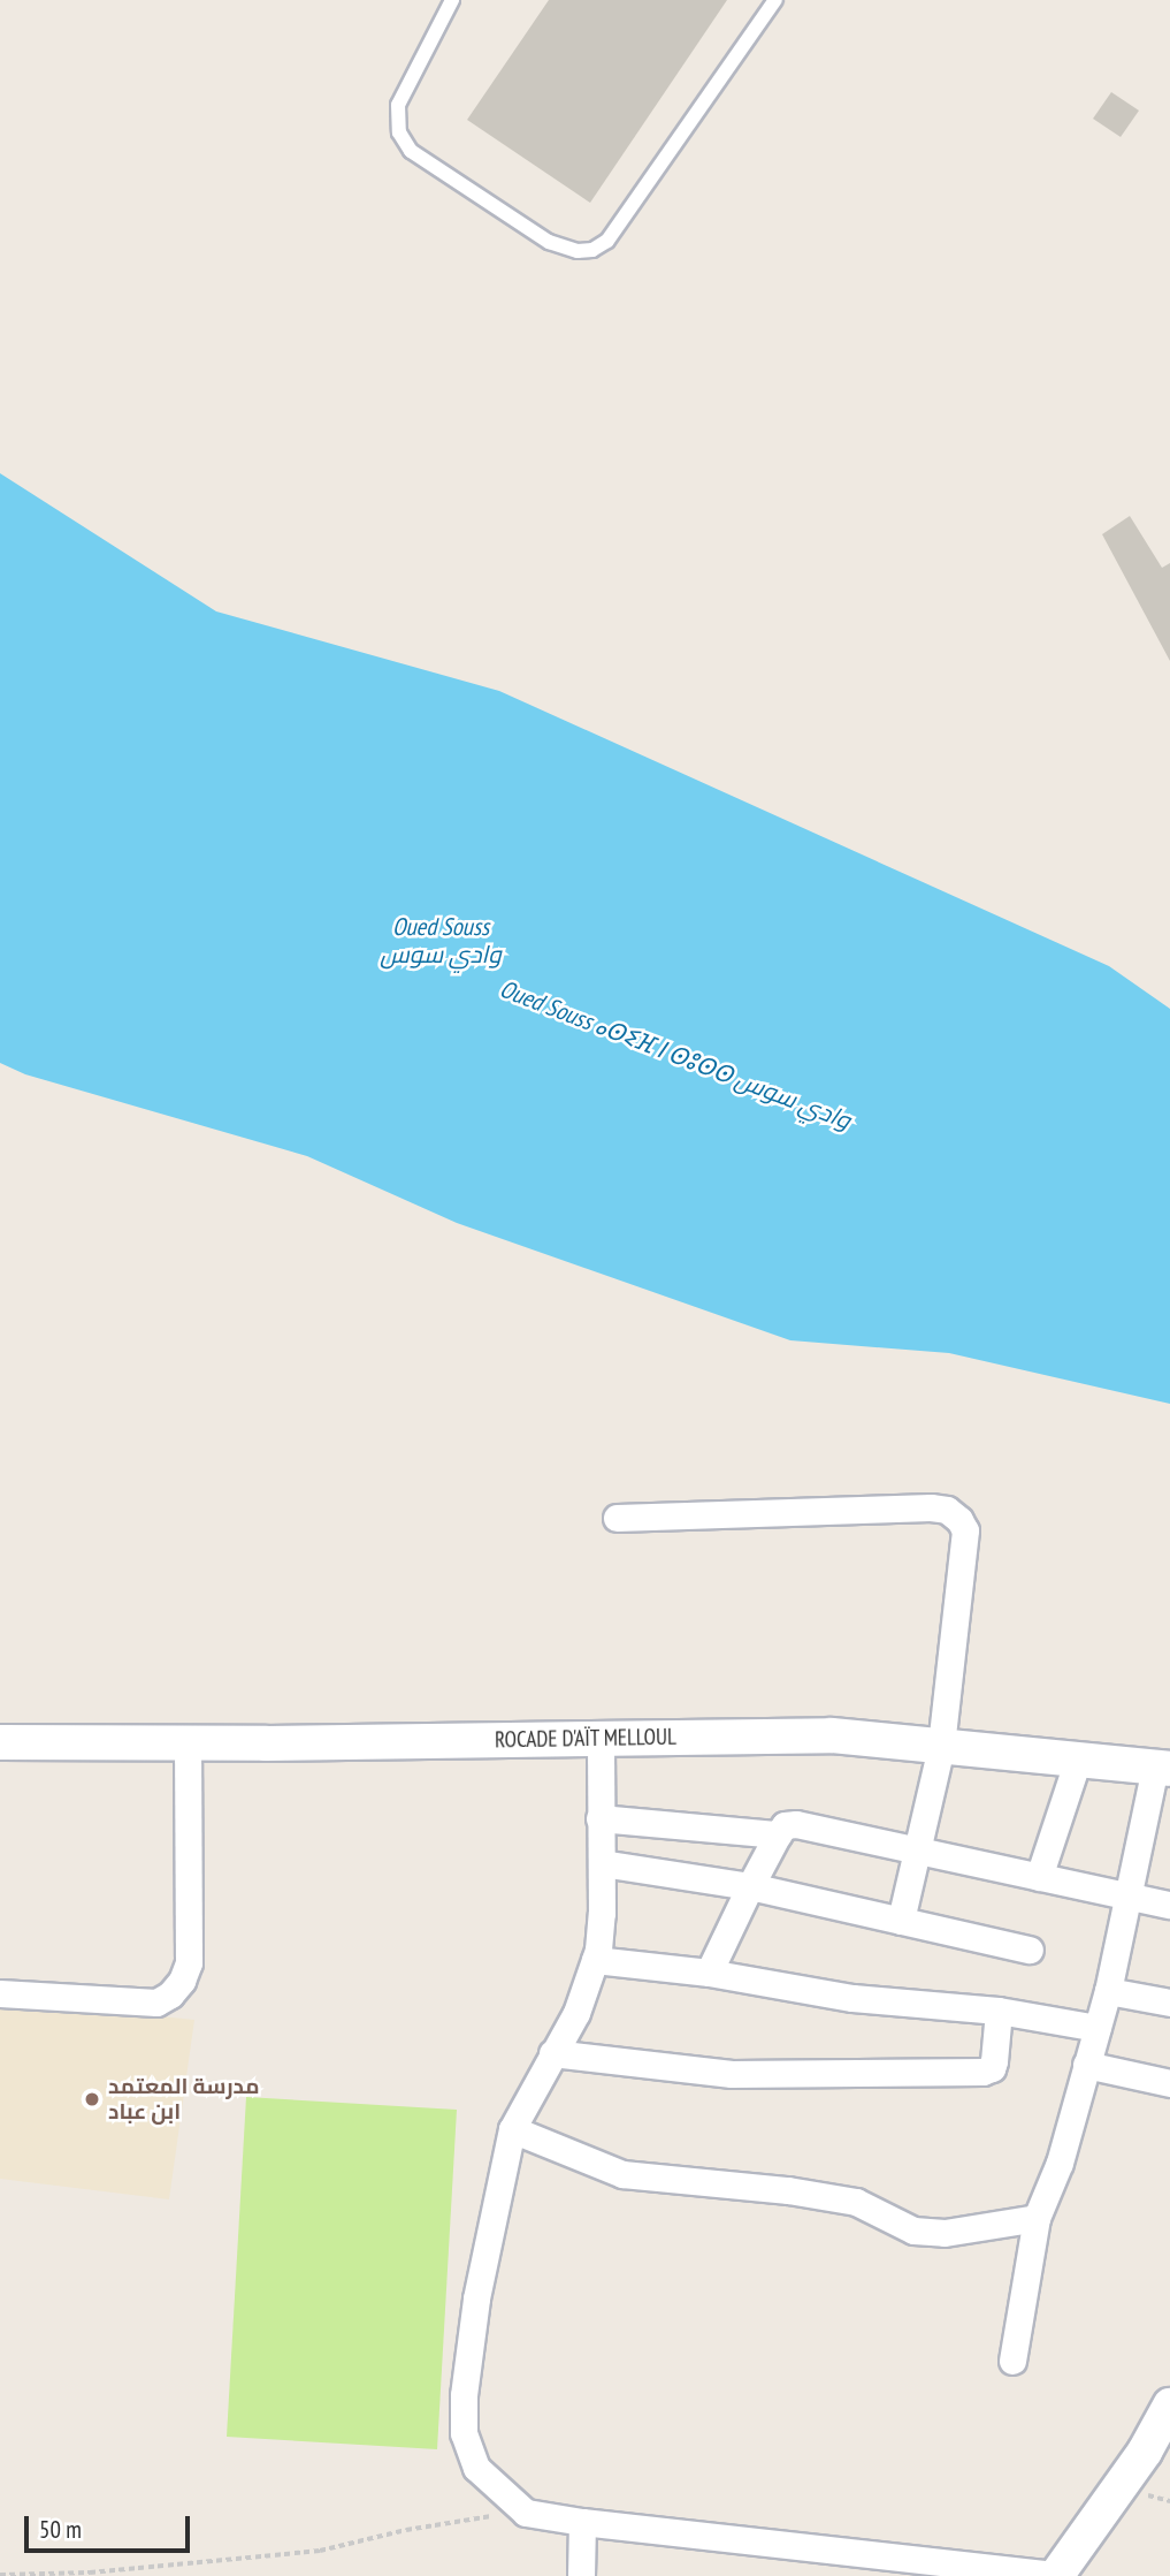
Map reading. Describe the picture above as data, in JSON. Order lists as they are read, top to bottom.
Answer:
{
  "streets": {
    "street": ["ROCADE D'AÏT MELLOUL"]
  },
  "water": ["Oued Souss وادي سوس", "Oued Souss ⴰⵙⵉⴼ ⵏ ⵙⵓⵙⵙ وادي سوس"],
  "places": ["مدرسة المعتمد ابن عباد"],
  "scale_bar": "50 m"
}
